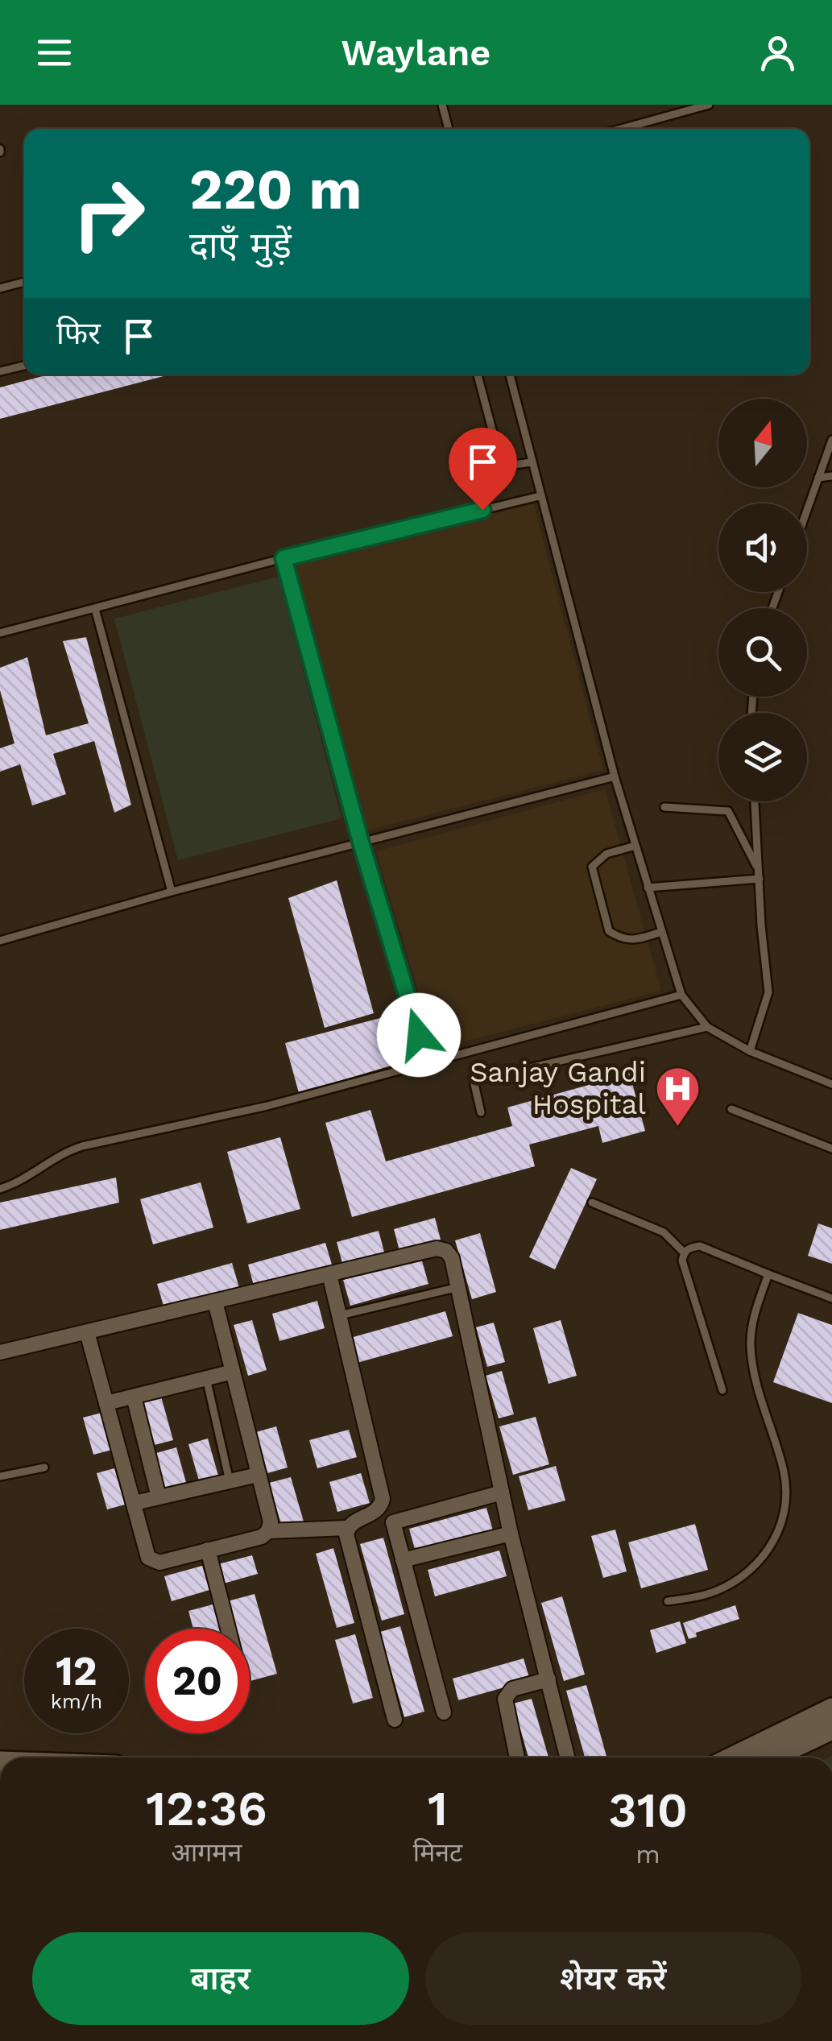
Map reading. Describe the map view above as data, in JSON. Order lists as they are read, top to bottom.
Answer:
{
  "places": {
    "hospital": ["Sanjay Gandi Hospital"]
  },
  "north": "top",
  "page": {
    "header": "Waylane",
    "turn": ["220 m", "दाएँ मुड़ें"],
    "then": "फिर",
    "speed": "12 km/h",
    "limit": "20",
    "eta": [
      "12:36",
      "आगमन",
      "1",
      "मिनट",
      "310",
      "m"
    ],
    "buttons": ["बाहर", "शेयर करें"]
  }
}
